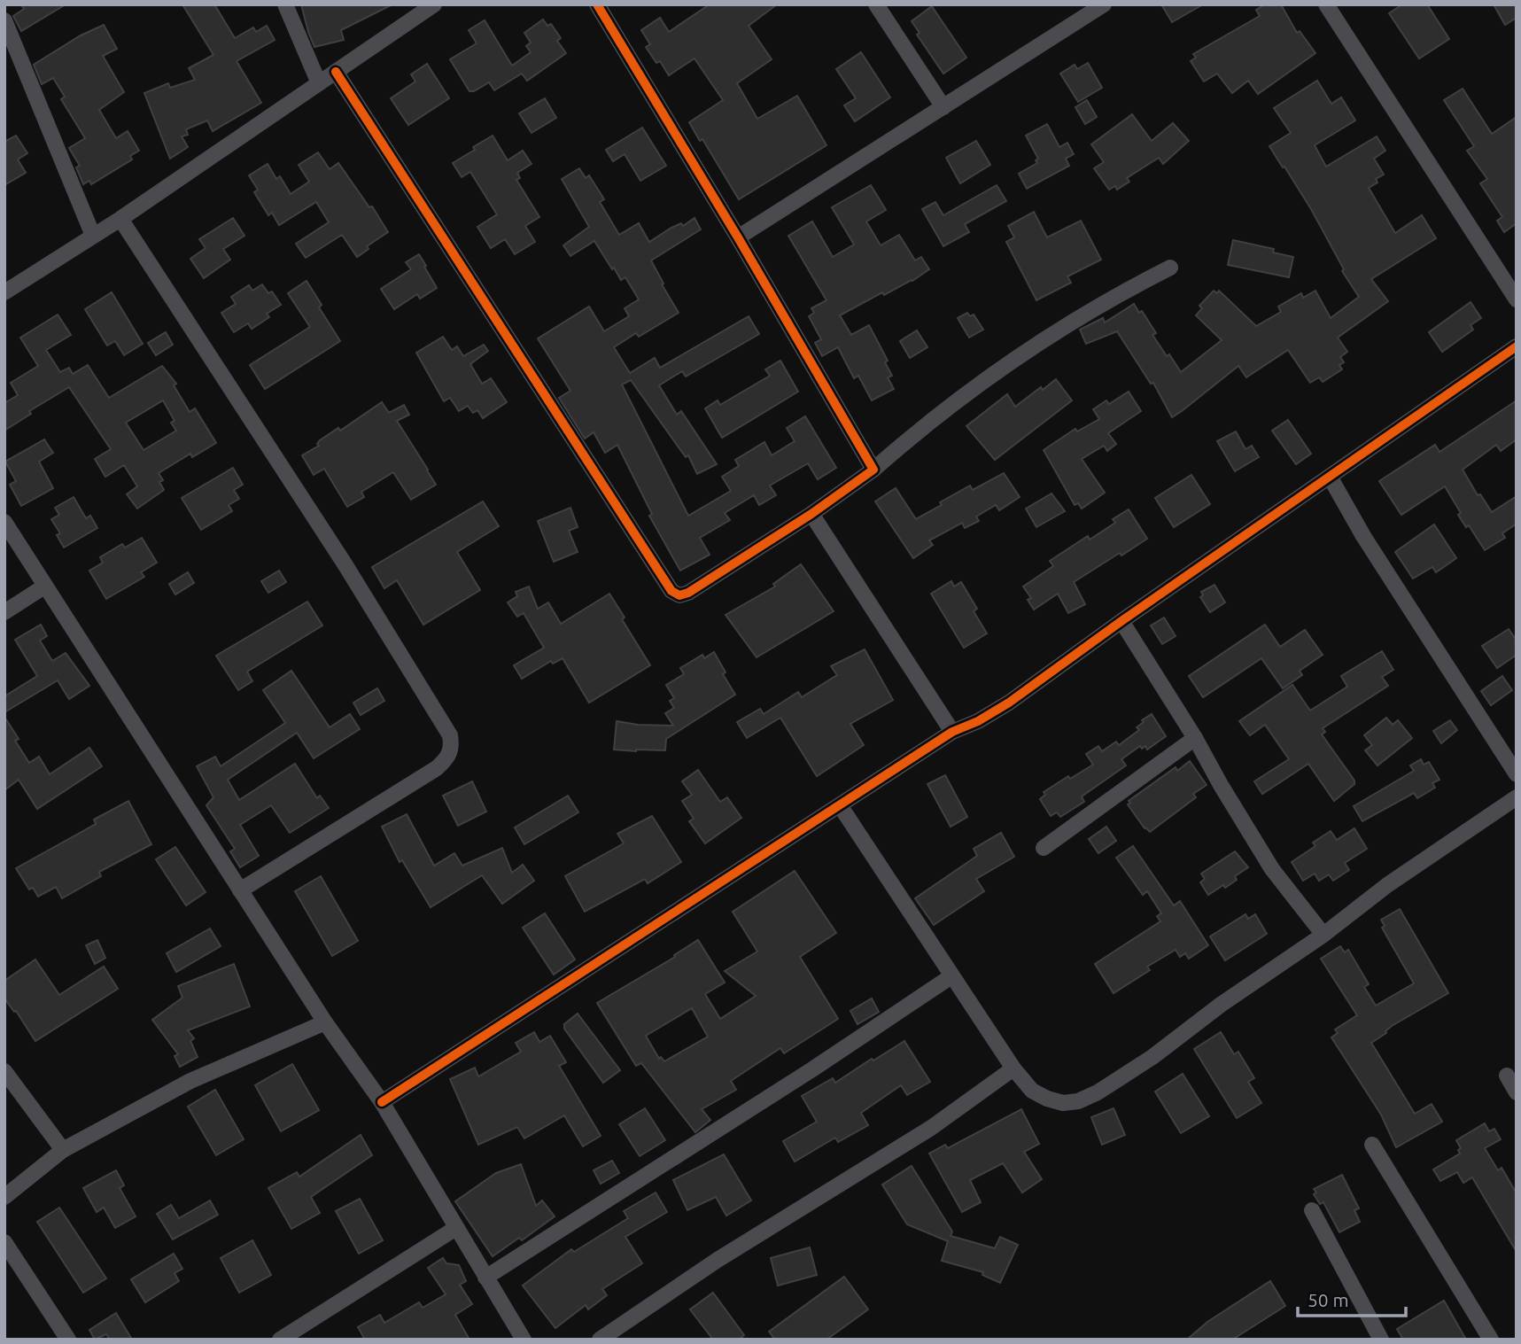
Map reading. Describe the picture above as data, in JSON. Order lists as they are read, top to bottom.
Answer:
{
  "scale_bar": "50 m"
}
